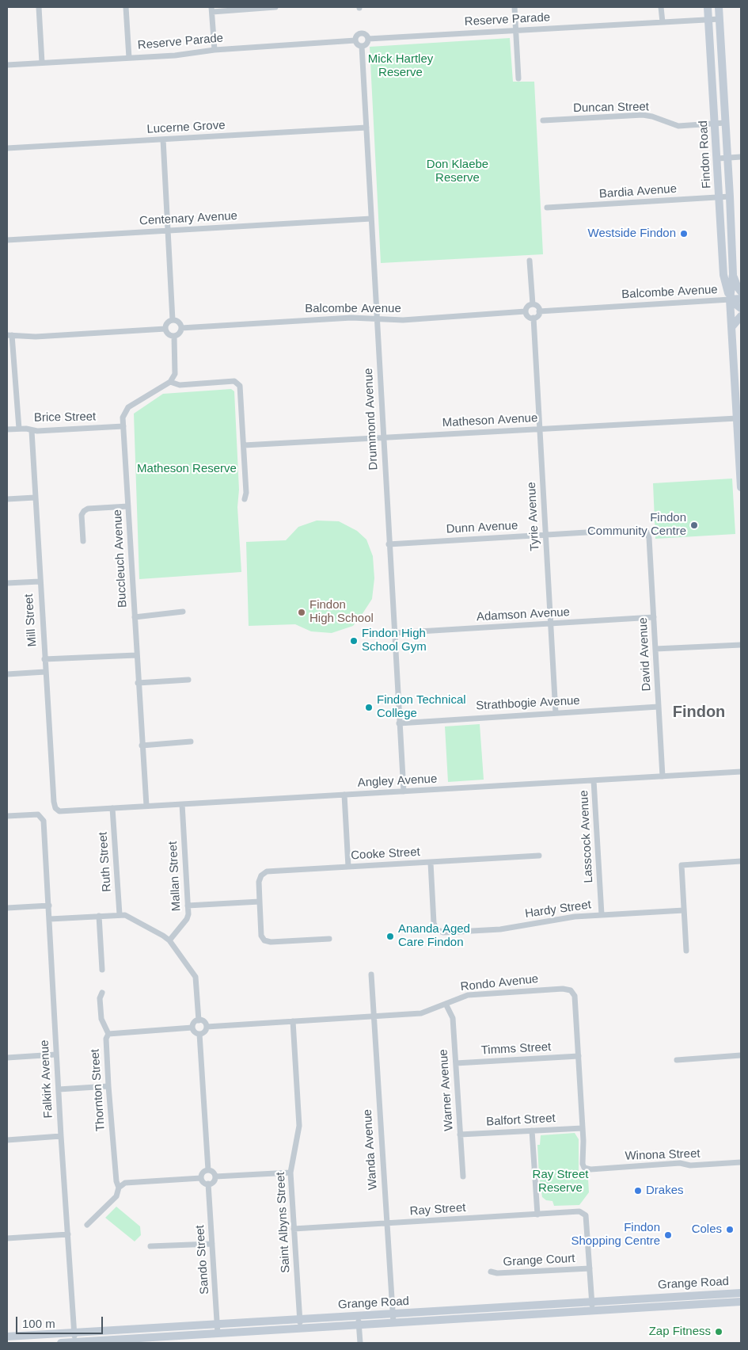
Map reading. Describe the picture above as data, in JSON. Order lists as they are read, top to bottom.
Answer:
{
  "streets": {
    "main road": ["Findon Road", "Grange Road"],
    "street": [
      "Reserve Parade",
      "Duncan Street",
      "Lucerne Grove",
      "Bardia Avenue",
      "Centenary Avenue",
      "Balcombe Avenue",
      "Brice Street",
      "Drummond Avenue",
      "Matheson Avenue",
      "Tyrie Avenue",
      "Dunn Avenue",
      "Buccleuch Avenue",
      "Adamson Avenue",
      "Mill Street",
      "David Avenue",
      "Strathbogie Avenue",
      "Angley Avenue",
      "Lasscock Avenue",
      "Cooke Street",
      "Ruth Street",
      "Mallan Street",
      "Hardy Street",
      "Rondo Avenue",
      "Timms Street",
      "Falkirk Avenue",
      "Thornton Street",
      "Warner Avenue",
      "Balfort Street",
      "Wanda Avenue",
      "Winona Street",
      "Ray Street",
      "Saint Albyns Street",
      "Sando Street",
      "Grange Court"
    ]
  },
  "crossings": [
    ["Reserve Parade", "Findon Road"],
    ["Reserve Parade", "Drummond Avenue"],
    ["Duncan Street", "Findon Road"],
    ["Lucerne Grove", "Drummond Avenue"],
    ["Findon Road", "Bardia Avenue"],
    ["Findon Road", "Balcombe Avenue"],
    ["Findon Road", "Matheson Avenue"],
    ["Centenary Avenue", "Drummond Avenue"],
    ["Balcombe Avenue", "Drummond Avenue"],
    ["Balcombe Avenue", "Tyrie Avenue"],
    ["Brice Street", "Buccleuch Avenue"],
    ["Brice Street", "Mill Street"],
    ["Drummond Avenue", "Matheson Avenue"],
    ["Drummond Avenue", "Dunn Avenue"],
    ["Drummond Avenue", "Adamson Avenue"],
    ["Drummond Avenue", "Strathbogie Avenue"],
    ["Drummond Avenue", "Angley Avenue"],
    ["Matheson Avenue", "Tyrie Avenue"],
    ["Tyrie Avenue", "Dunn Avenue"],
    ["Tyrie Avenue", "Adamson Avenue"],
    ["Tyrie Avenue", "Strathbogie Avenue"],
    ["Dunn Avenue", "David Avenue"],
    ["Buccleuch Avenue", "Angley Avenue"],
    ["Adamson Avenue", "David Avenue"],
    ["Mill Street", "Angley Avenue"],
    ["David Avenue", "Strathbogie Avenue"],
    ["David Avenue", "Angley Avenue"],
    ["Angley Avenue", "Lasscock Avenue"],
    ["Angley Avenue", "Ruth Street"],
    ["Angley Avenue", "Mallan Street"],
    ["Lasscock Avenue", "Hardy Street"],
    ["Cooke Street", "Hardy Street"],
    ["Rondo Avenue", "Timms Street"],
    ["Rondo Avenue", "Warner Avenue"],
    ["Rondo Avenue", "Balfort Street"],
    ["Rondo Avenue", "Wanda Avenue"],
    ["Rondo Avenue", "Winona Street"],
    ["Rondo Avenue", "Saint Albyns Street"],
    ["Timms Street", "Warner Avenue"],
    ["Falkirk Avenue", "Grange Road"],
    ["Warner Avenue", "Balfort Street"],
    ["Wanda Avenue", "Ray Street"],
    ["Wanda Avenue", "Grange Road"],
    ["Ray Street", "Saint Albyns Street"],
    ["Ray Street", "Grange Court"],
    ["Saint Albyns Street", "Grange Road"],
    ["Sando Street", "Grange Road"]
  ],
  "districts": ["Findon"],
  "parks": [
    "Mick Hartley Reserve",
    "Don Klaebe Reserve",
    "Matheson Reserve",
    "Ray Street Reserve"
  ],
  "places": [
    "Westside Findon",
    "Findon Community Centre",
    "Findon High School",
    "Findon High School Gym",
    "Findon Technical College",
    "Ananda Aged Care Findon",
    "Drakes",
    "Coles",
    "Findon Shopping Centre",
    "Zap Fitness"
  ],
  "scale_bar": "100 m"
}
